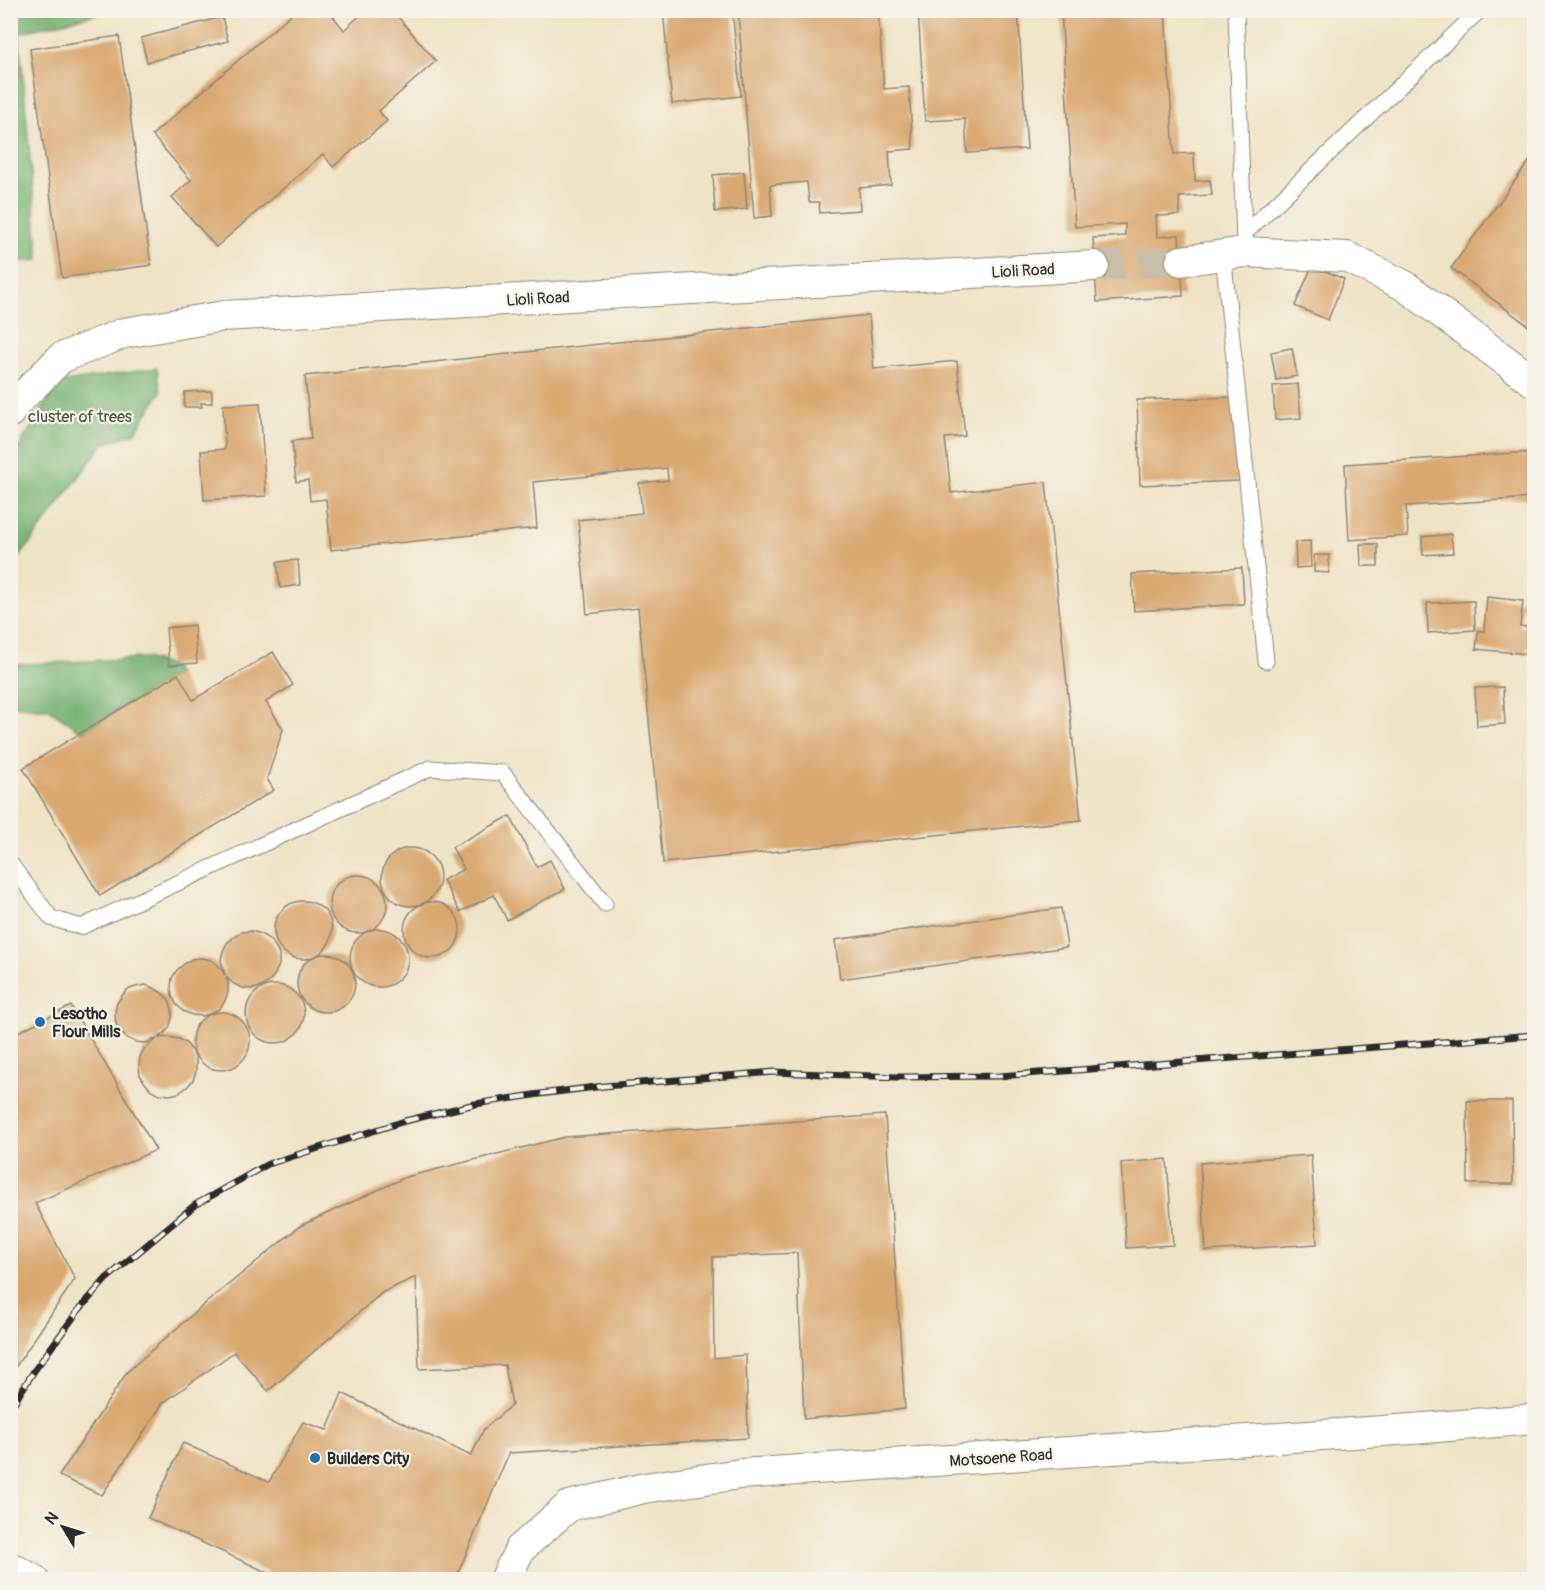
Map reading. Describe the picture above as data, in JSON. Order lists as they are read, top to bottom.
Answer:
{
  "streets": {
    "street": ["Lioli Road", "Motsoene Road"]
  },
  "parks": ["cluster of trees"],
  "places": ["Lesotho Flour Mills", "Builders City"],
  "north": "top left"
}
